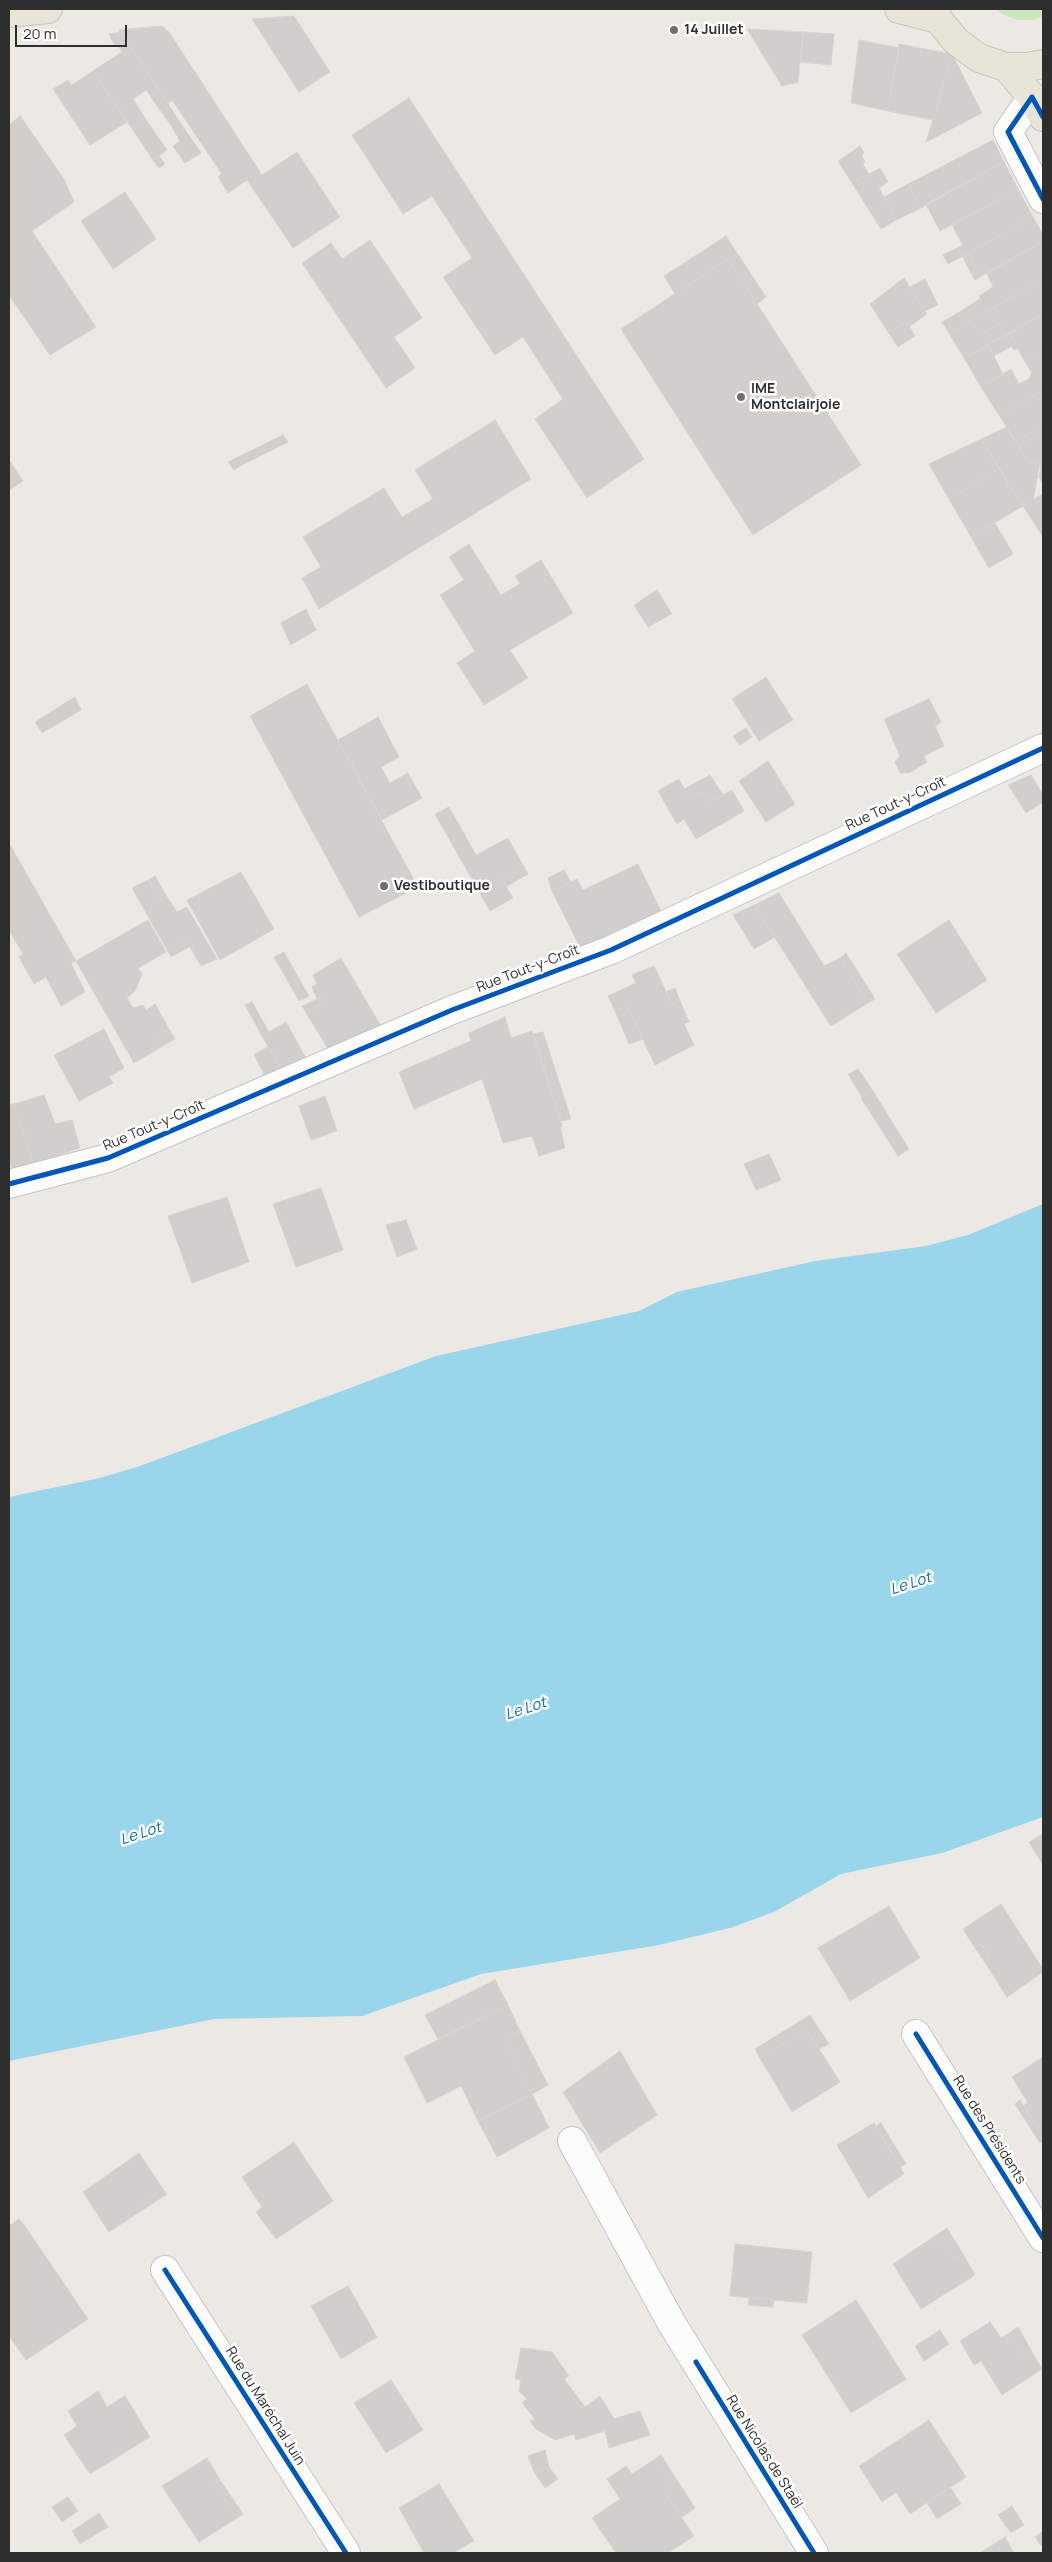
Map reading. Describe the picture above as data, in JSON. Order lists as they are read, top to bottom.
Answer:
{
  "streets": {
    "street": [
      "Rue Tout-y-Croît",
      "Rue des Présidents",
      "Rue du Maréchal Juin",
      "Rue Nicolas de Staël"
    ]
  },
  "water": ["Le Lot"],
  "places": ["14 Juillet", "IME Montclairjoie", "Vestiboutique"],
  "scale_bar": "20 m"
}
